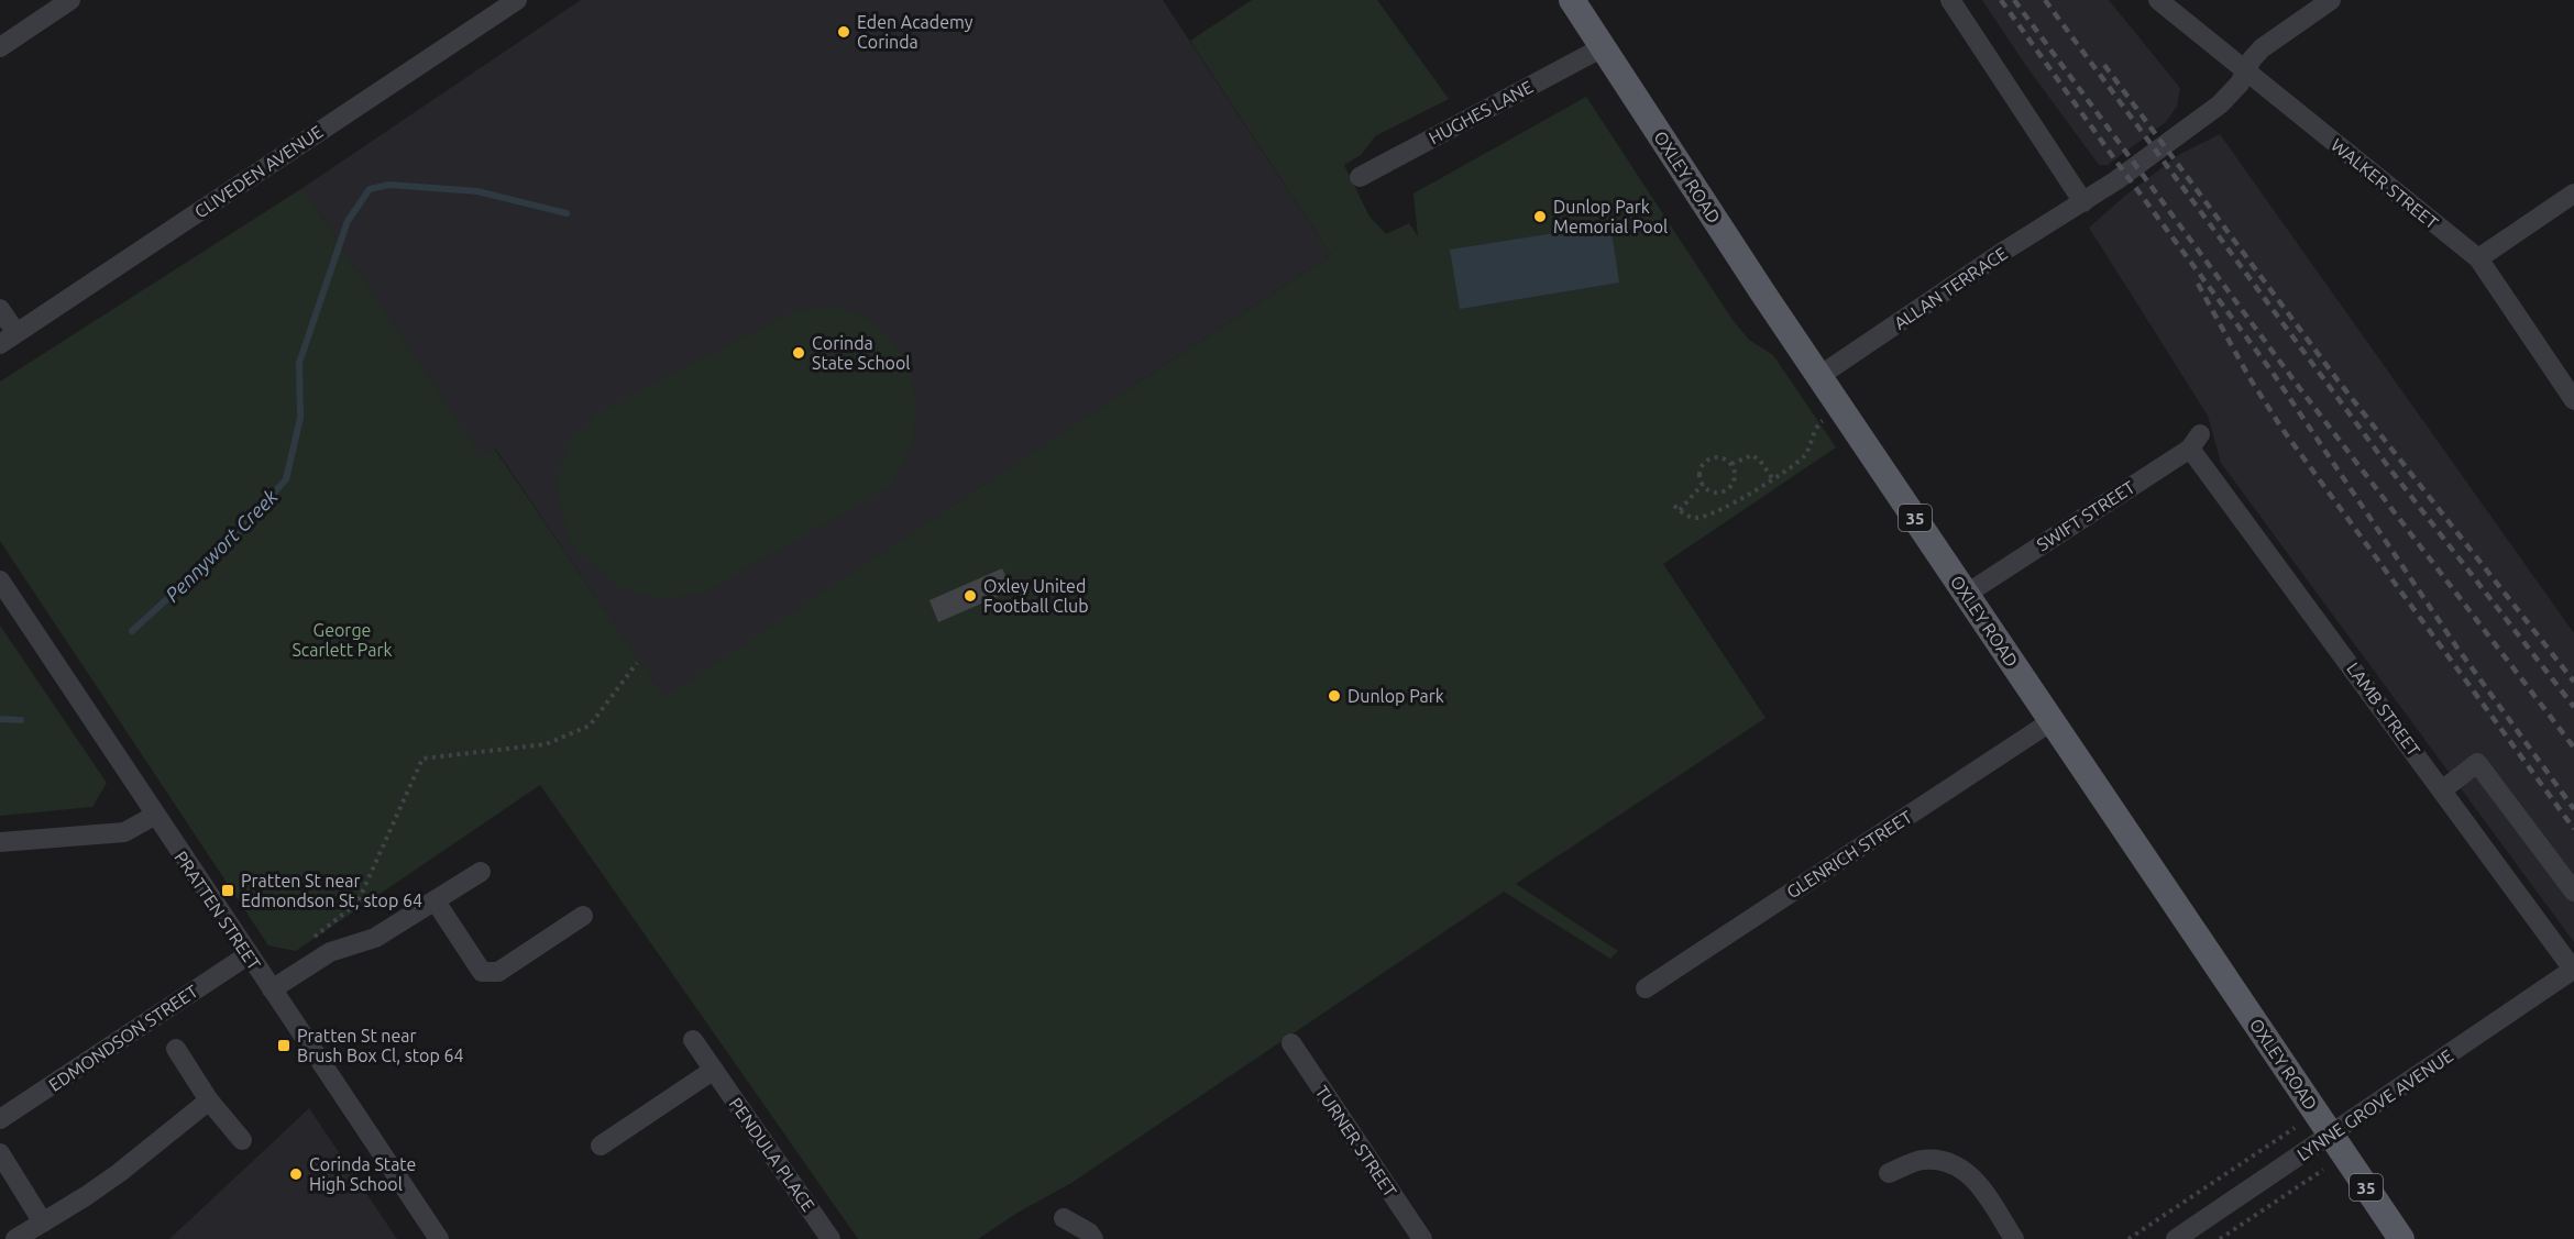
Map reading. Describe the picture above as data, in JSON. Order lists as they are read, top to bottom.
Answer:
{
  "streets": {
    "main road": ["OXLEY ROAD", "35"],
    "street": [
      "HUGHES LANE",
      "CLIVEDEN AVENUE",
      "WALKER STREET",
      "ALLAN TERRACE",
      "SWIFT STREET",
      "LAMB STREET",
      "GLENRICH STREET",
      "PRATTEN STREET",
      "EDMONDSON STREET",
      "LYNNE GROVE AVENUE",
      "TURNER STREET",
      "PENDULA PLACE"
    ]
  },
  "crossings": [
    ["HUGHES LANE", "OXLEY ROAD"],
    ["OXLEY ROAD", "ALLAN TERRACE"],
    ["OXLEY ROAD", "SWIFT STREET"],
    ["OXLEY ROAD", "GLENRICH STREET"],
    ["OXLEY ROAD", "LYNNE GROVE AVENUE"],
    ["WALKER STREET", "ALLAN TERRACE"],
    ["SWIFT STREET", "LAMB STREET"],
    ["LAMB STREET", "LYNNE GROVE AVENUE"],
    ["PRATTEN STREET", "EDMONDSON STREET"]
  ],
  "water": ["Pennywort Creek"],
  "parks": ["George Scarlett Park"],
  "places": {
    "other": [
      "Eden Academy Corinda",
      "Dunlop Park Memorial Pool",
      "Corinda State School",
      "Oxley United Football Club",
      "Dunlop Park",
      "Corinda State High School"
    ],
    "transit": ["Pratten St near Edmondson St, stop 64", "Pratten St near Brush Box Cl, stop 64"]
  }
}
